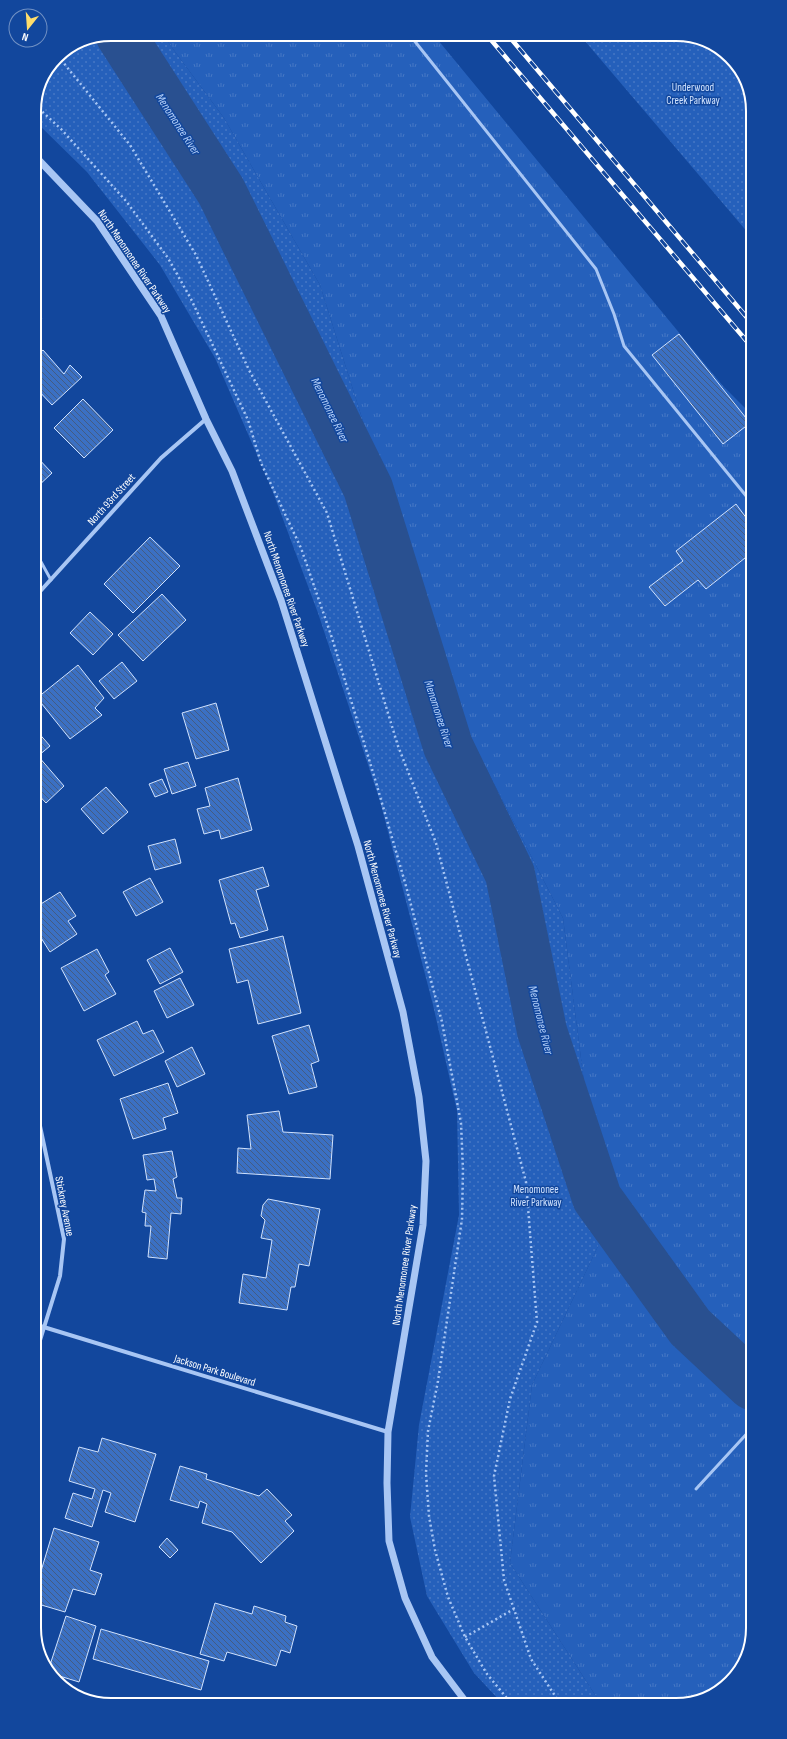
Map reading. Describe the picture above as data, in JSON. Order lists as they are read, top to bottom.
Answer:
{
  "streets": {
    "street": [
      "North Menomonee River Parkway",
      "North 93rd Street",
      "Stickney Avenue",
      "Jackson Park Boulevard"
    ]
  },
  "crossings": [
    ["North Menomonee River Parkway", "North 93rd Street"],
    ["North Menomonee River Parkway", "Jackson Park Boulevard"],
    ["Stickney Avenue", "Jackson Park Boulevard"]
  ],
  "water": ["Menomonee River"],
  "parks": ["Underwood Creek Parkway", "Menomonee River Parkway"],
  "north": "bottom"
}
